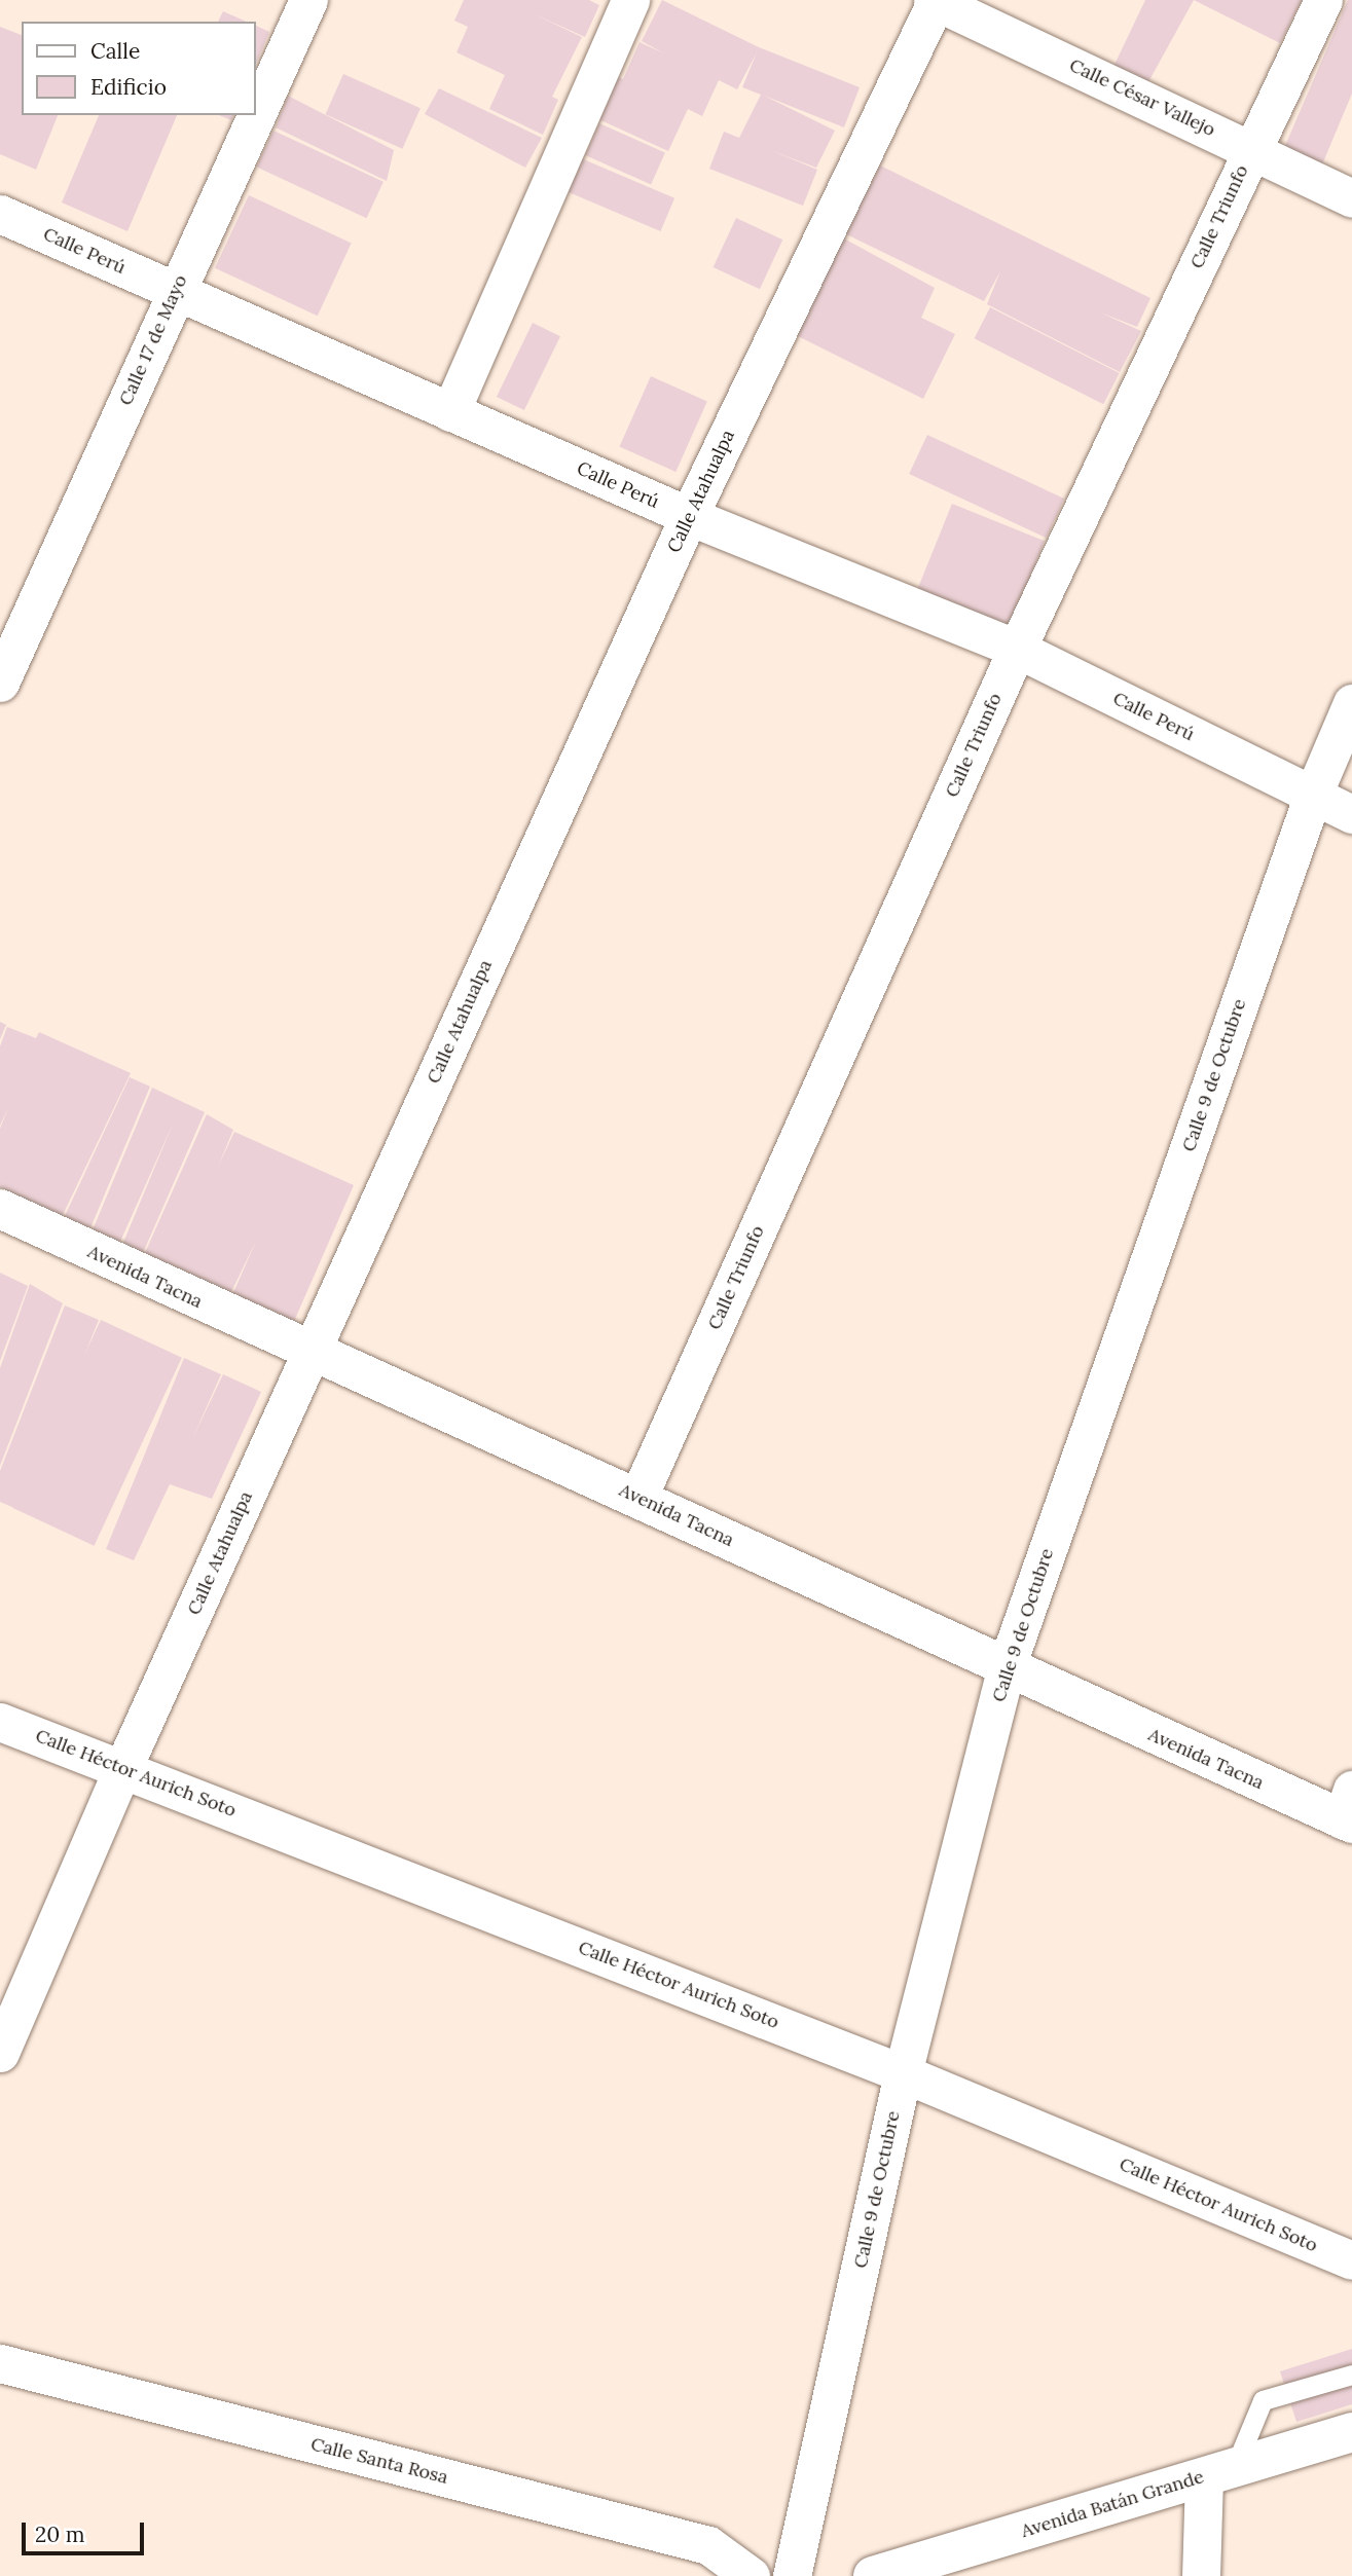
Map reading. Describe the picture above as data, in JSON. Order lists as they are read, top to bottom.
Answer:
{
  "streets": {
    "street": [
      "Calle César Vallejo",
      "Calle Triunfo",
      "Calle Perú",
      "Calle 17 de Mayo",
      "Calle Atahualpa",
      "Calle 9 de Octubre",
      "Avenida Tacna",
      "Calle Héctor Aurich Soto",
      "Calle Santa Rosa",
      "Avenida Batán Grande"
    ]
  },
  "crossings": [
    ["Calle César Vallejo", "Calle Triunfo"],
    ["Calle César Vallejo", "Calle Atahualpa"],
    ["Calle Triunfo", "Calle Perú"],
    ["Calle Triunfo", "Avenida Tacna"],
    ["Calle Perú", "Calle 17 de Mayo"],
    ["Calle Perú", "Calle Atahualpa"],
    ["Calle Perú", "Calle 9 de Octubre"],
    ["Calle Atahualpa", "Avenida Tacna"],
    ["Calle Atahualpa", "Calle Héctor Aurich Soto"],
    ["Calle 9 de Octubre", "Avenida Tacna"],
    ["Calle 9 de Octubre", "Calle Héctor Aurich Soto"]
  ],
  "legend": ["Calle", "Edificio"],
  "scale_bar": "20 m"
}
